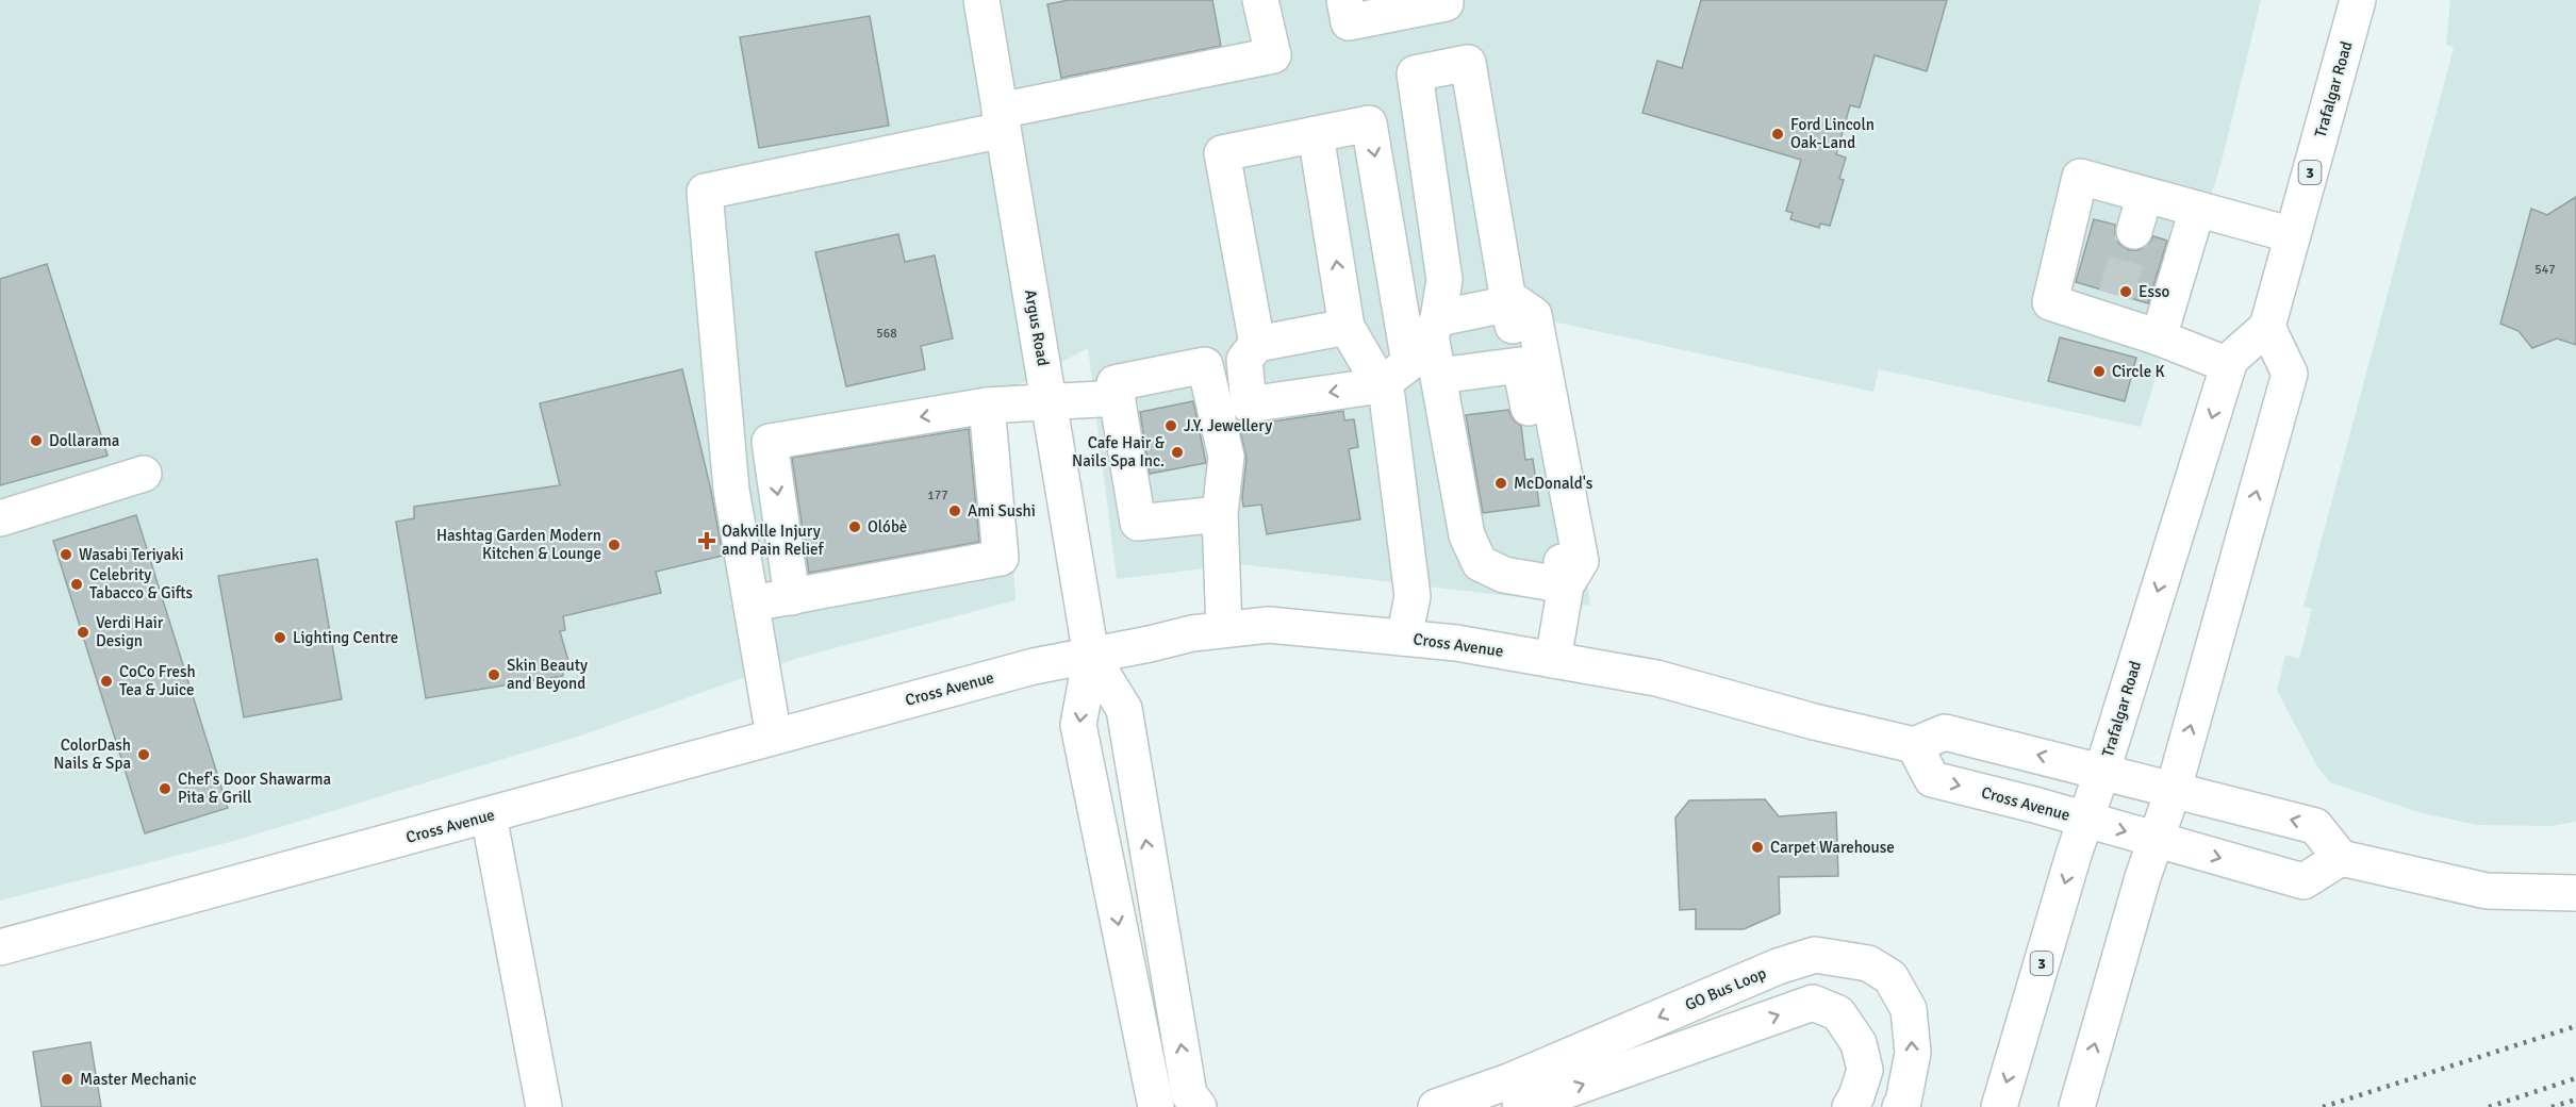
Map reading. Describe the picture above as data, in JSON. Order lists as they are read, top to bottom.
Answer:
{
  "streets": {
    "street": [
      "Trafalgar Road",
      "3",
      "Argus Road",
      "Cross Avenue",
      "GO Bus Loop"
    ]
  },
  "crossings": [
    ["Trafalgar Road", "Cross Avenue"],
    ["Argus Road", "Cross Avenue"]
  ],
  "places": {
    "other": [
      "Ford Lincoln Oak-Land",
      "Esso",
      "Circle K",
      "J.Y. Jewellery",
      "Dollarama",
      "Cafe Hair & Nails Spa Inc.",
      "McDonald's",
      "Ami Sushi",
      "Olóbè",
      "Hashtag Garden Modern Kitchen & Lounge",
      "Wasabi Teriyaki",
      "Celebrity Tabacco & Gifts",
      "Verdi Hair Design",
      "Lighting Centre",
      "Skin Beauty and Beyond",
      "CoCo Fresh Tea & Juice",
      "ColorDash Nails & Spa",
      "Chef's Door Shawarma Pita & Grill",
      "Carpet Warehouse",
      "Master Mechanic"
    ],
    "health": ["Oakville Injury and Pain Relief"]
  },
  "house_numbers": ["547", "568", "177"]
}
